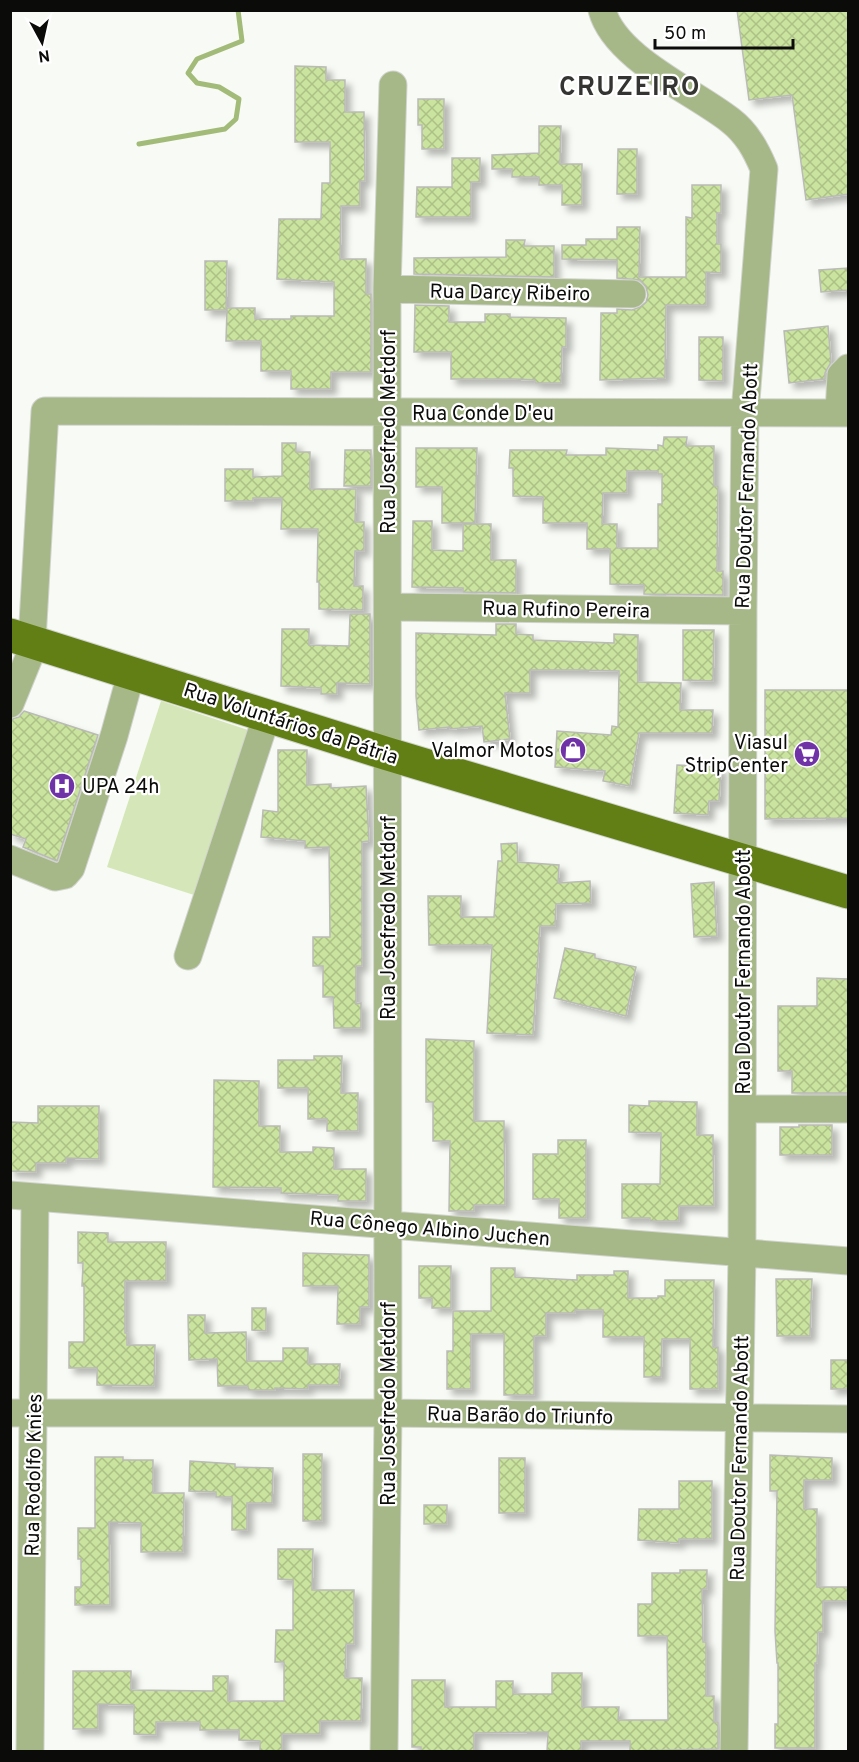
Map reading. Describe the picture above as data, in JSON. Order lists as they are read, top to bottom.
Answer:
{
  "streets": {
    "main road": ["Rua Voluntários da Pátria"],
    "street": [
      "Rua Darcy Ribeiro",
      "Rua Conde D'eu",
      "Rua Josefredo Metdorf",
      "Rua Doutor Fernando Abott",
      "Rua Rufino Pereira",
      "Rua Cônego Albino Juchen",
      "Rua Barão do Triunfo",
      "Rua Rodolfo Knies"
    ]
  },
  "crossings": [
    ["Rua Darcy Ribeiro", "Rua Josefredo Metdorf"],
    ["Rua Conde D'eu", "Rua Josefredo Metdorf"],
    ["Rua Conde D'eu", "Rua Doutor Fernando Abott"],
    ["Rua Conde D'eu", "Rua Voluntários da Pátria"],
    ["Rua Josefredo Metdorf", "Rua Rufino Pereira"],
    ["Rua Josefredo Metdorf", "Rua Voluntários da Pátria"],
    ["Rua Josefredo Metdorf", "Rua Cônego Albino Juchen"],
    ["Rua Josefredo Metdorf", "Rua Barão do Triunfo"],
    ["Rua Doutor Fernando Abott", "Rua Rufino Pereira"],
    ["Rua Doutor Fernando Abott", "Rua Voluntários da Pátria"],
    ["Rua Doutor Fernando Abott", "Rua Cônego Albino Juchen"],
    ["Rua Doutor Fernando Abott", "Rua Barão do Triunfo"],
    ["Rua Cônego Albino Juchen", "Rua Rodolfo Knies"],
    ["Rua Barão do Triunfo", "Rua Rodolfo Knies"]
  ],
  "districts": ["CRUZEIRO"],
  "places": {
    "shop": ["Valmor Motos"],
    "supermarket": ["Viasul StripCenter"],
    "hospital": ["UPA 24h"]
  },
  "scale_bar": "50 m",
  "north": "bottom"
}
